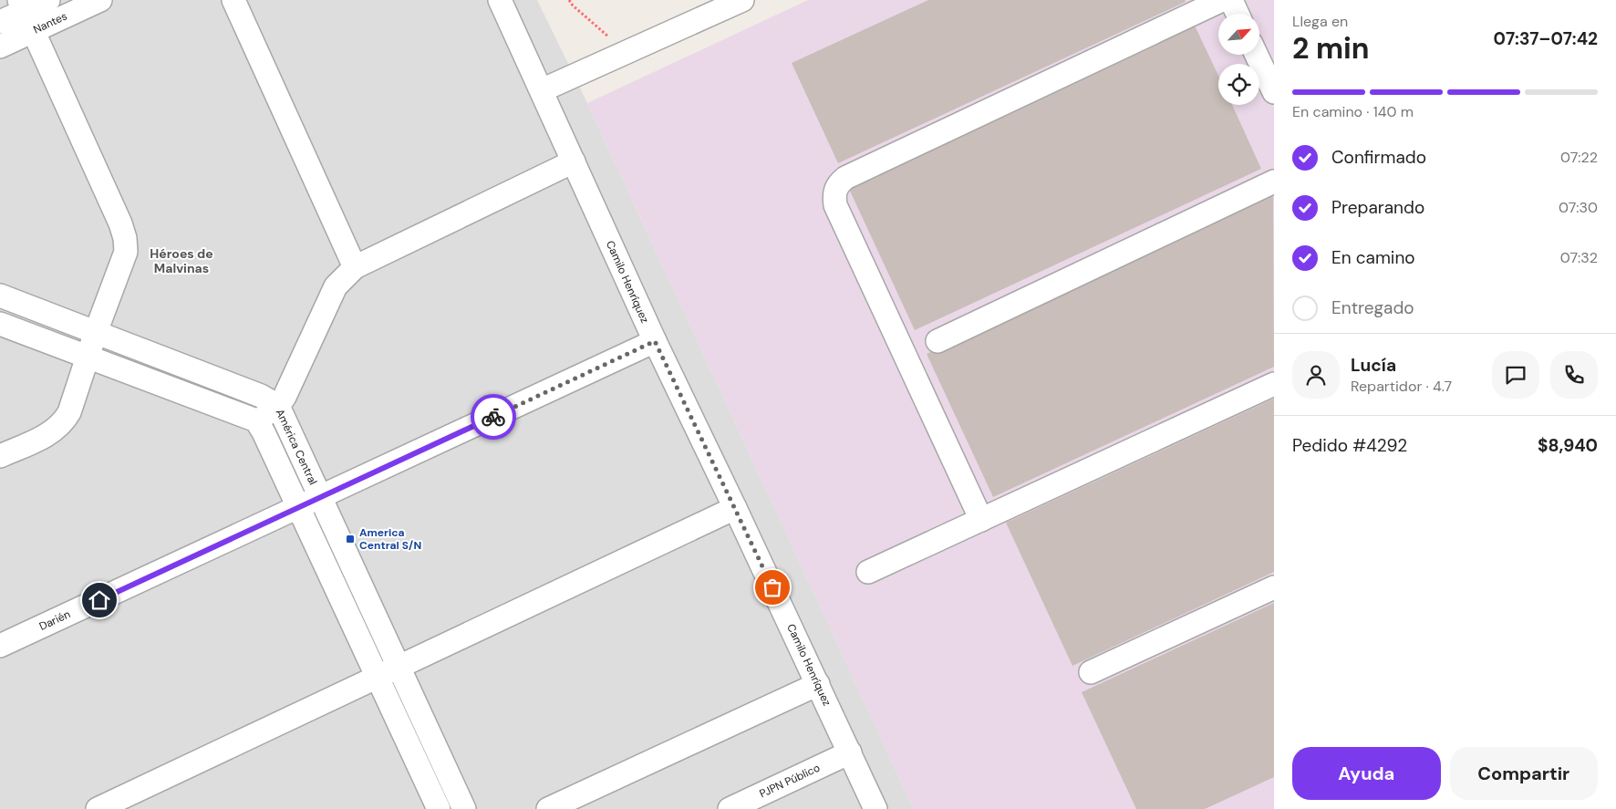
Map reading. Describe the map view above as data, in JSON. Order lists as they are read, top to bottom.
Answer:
{
  "streets": {
    "street": [
      "Nantes",
      "Camilo Henríquez",
      "América Central",
      "Darién",
      "PJPN Público"
    ]
  },
  "crossings": [
    ["Camilo Henríquez", "Darién"],
    ["Camilo Henríquez", "PJPN Público"],
    ["América Central", "Darién"]
  ],
  "districts": ["Héroes de Malvinas"],
  "places": {
    "transit": ["America Central S/N"]
  },
  "north": "top right",
  "page": {
    "heading": ["2 min", "Llega en", "07:37–07:42"],
    "panel": [
      "Lucía",
      "Repartidor · 4.7",
      "Pedido #4292",
      "$8,940"
    ],
    "bar": "En camino · 140 m",
    "list": [
      ["Confirmado", "07:22"],
      ["Preparando", "07:30"],
      ["En camino", "07:32"],
      "Entregado"
    ],
    "buttons": ["Ayuda", "Compartir"]
  }
}
